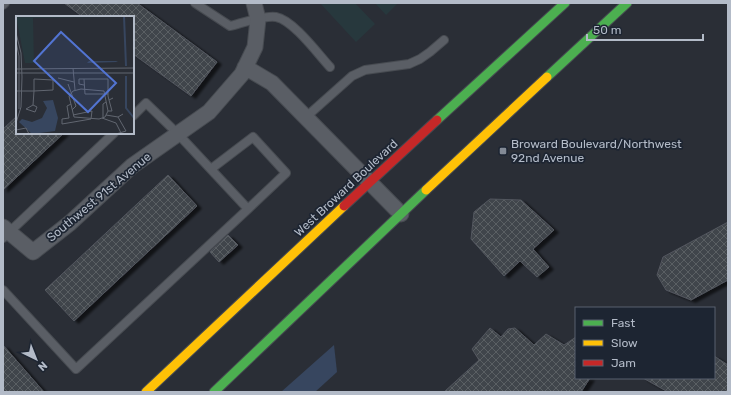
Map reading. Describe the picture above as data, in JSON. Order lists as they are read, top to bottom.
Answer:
{
  "streets": {
    "main road": ["West Broward Boulevard"],
    "street": ["Southwest 91st Avenue"]
  },
  "places": {
    "transit": ["Broward Boulevard/Northwest 92nd Avenue"]
  },
  "legend": ["Fast", "Slow", "Jam"],
  "scale_bar": "50 m",
  "north": "bottom right"
}
